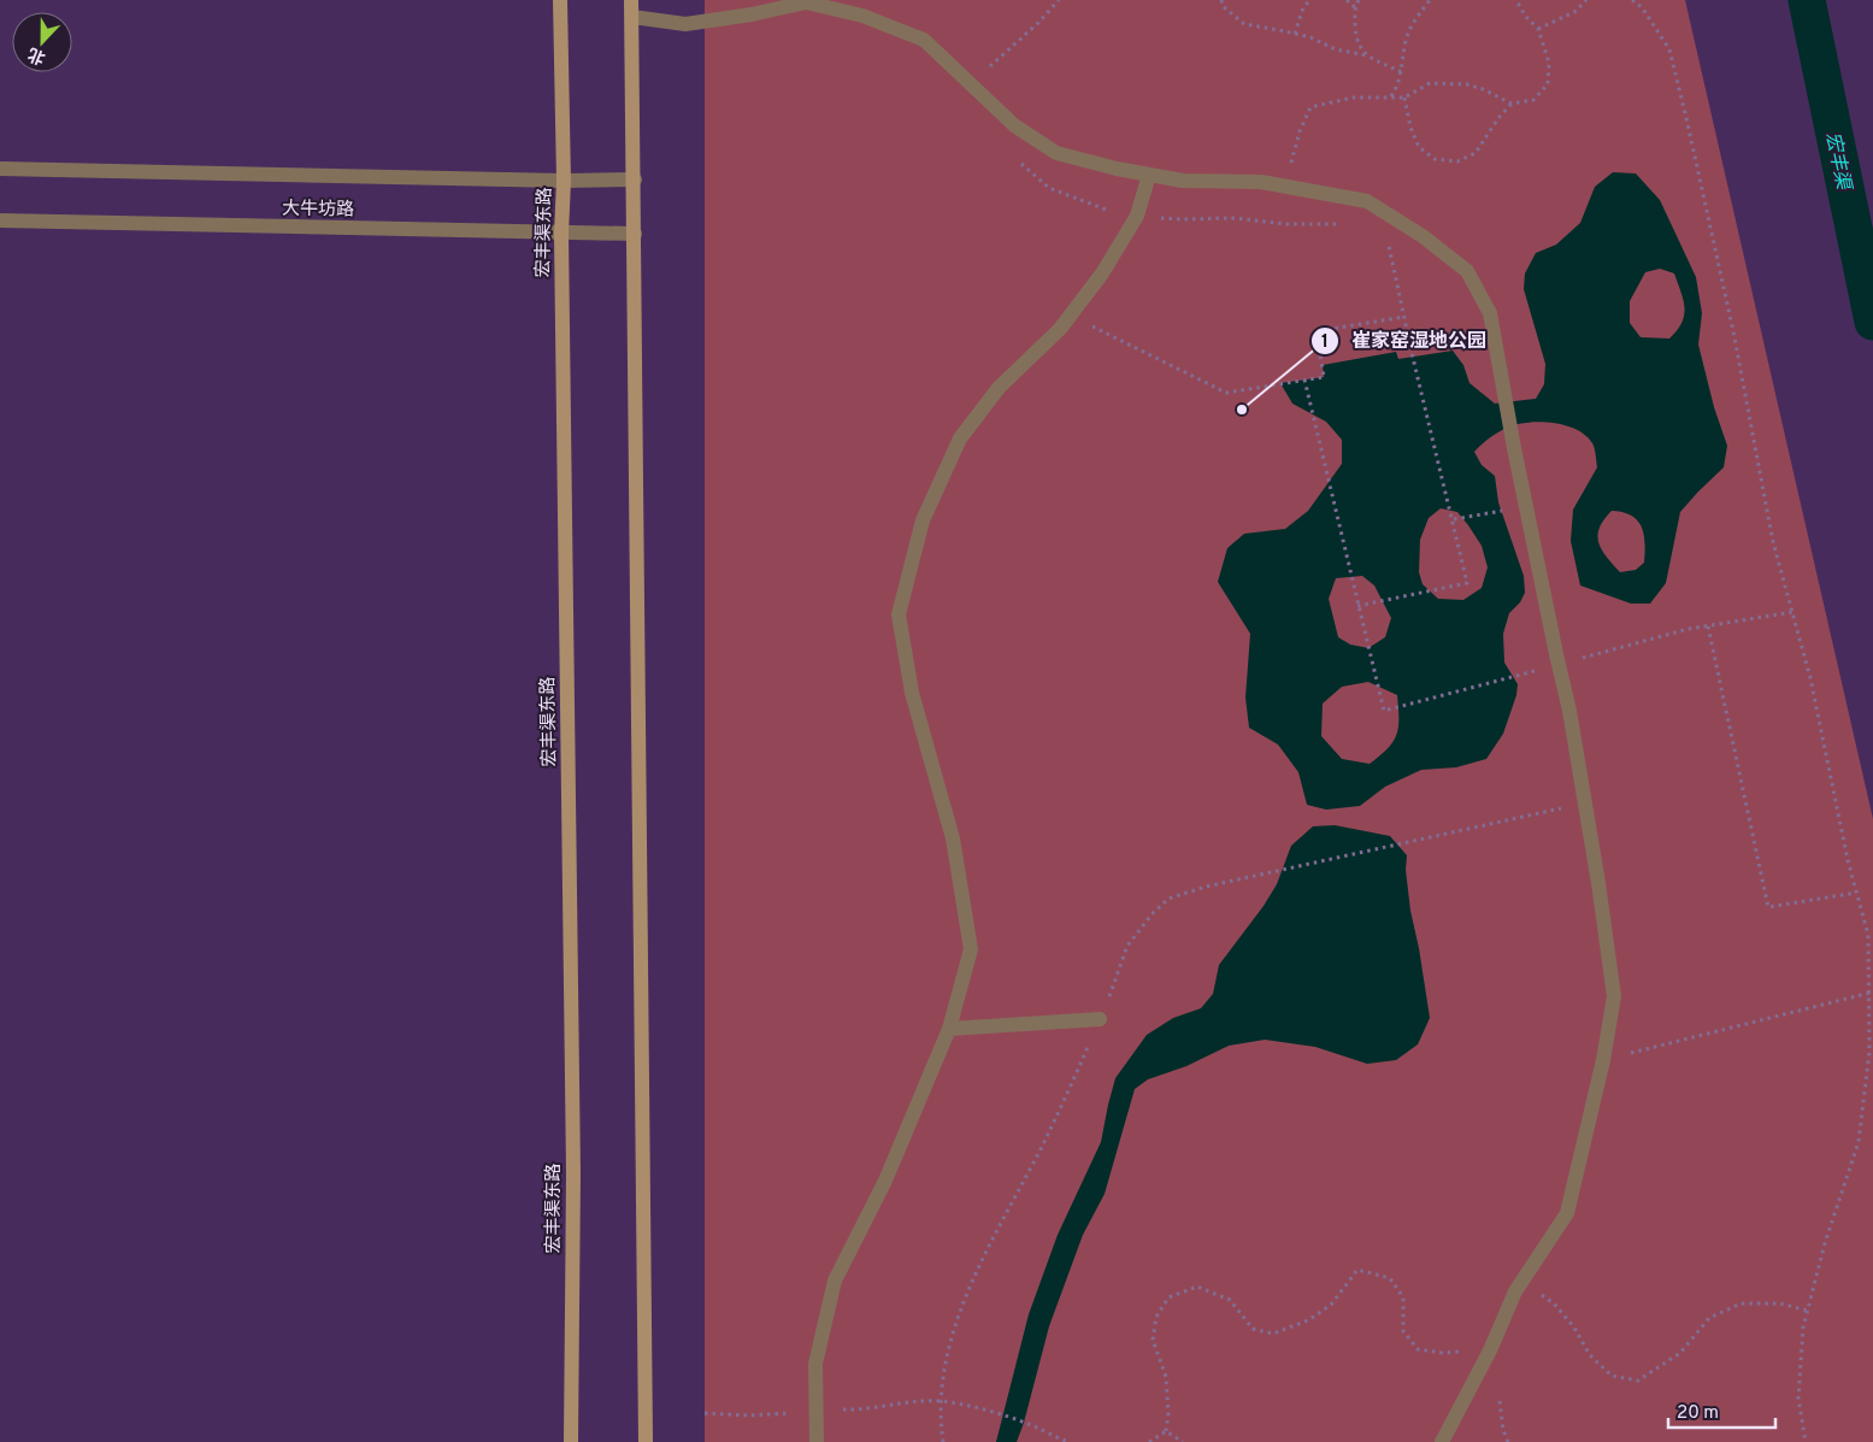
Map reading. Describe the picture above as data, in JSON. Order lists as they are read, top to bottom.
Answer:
{
  "streets": {
    "main road": ["宏丰渠东路"],
    "street": ["大牛坊路"]
  },
  "crossings": [
    ["大牛坊路", "宏丰渠东路"]
  ],
  "water": ["宏丰渠"],
  "places": ["崔家窑湿地公园"],
  "scale_bar": "20 m",
  "north": "bottom"
}
